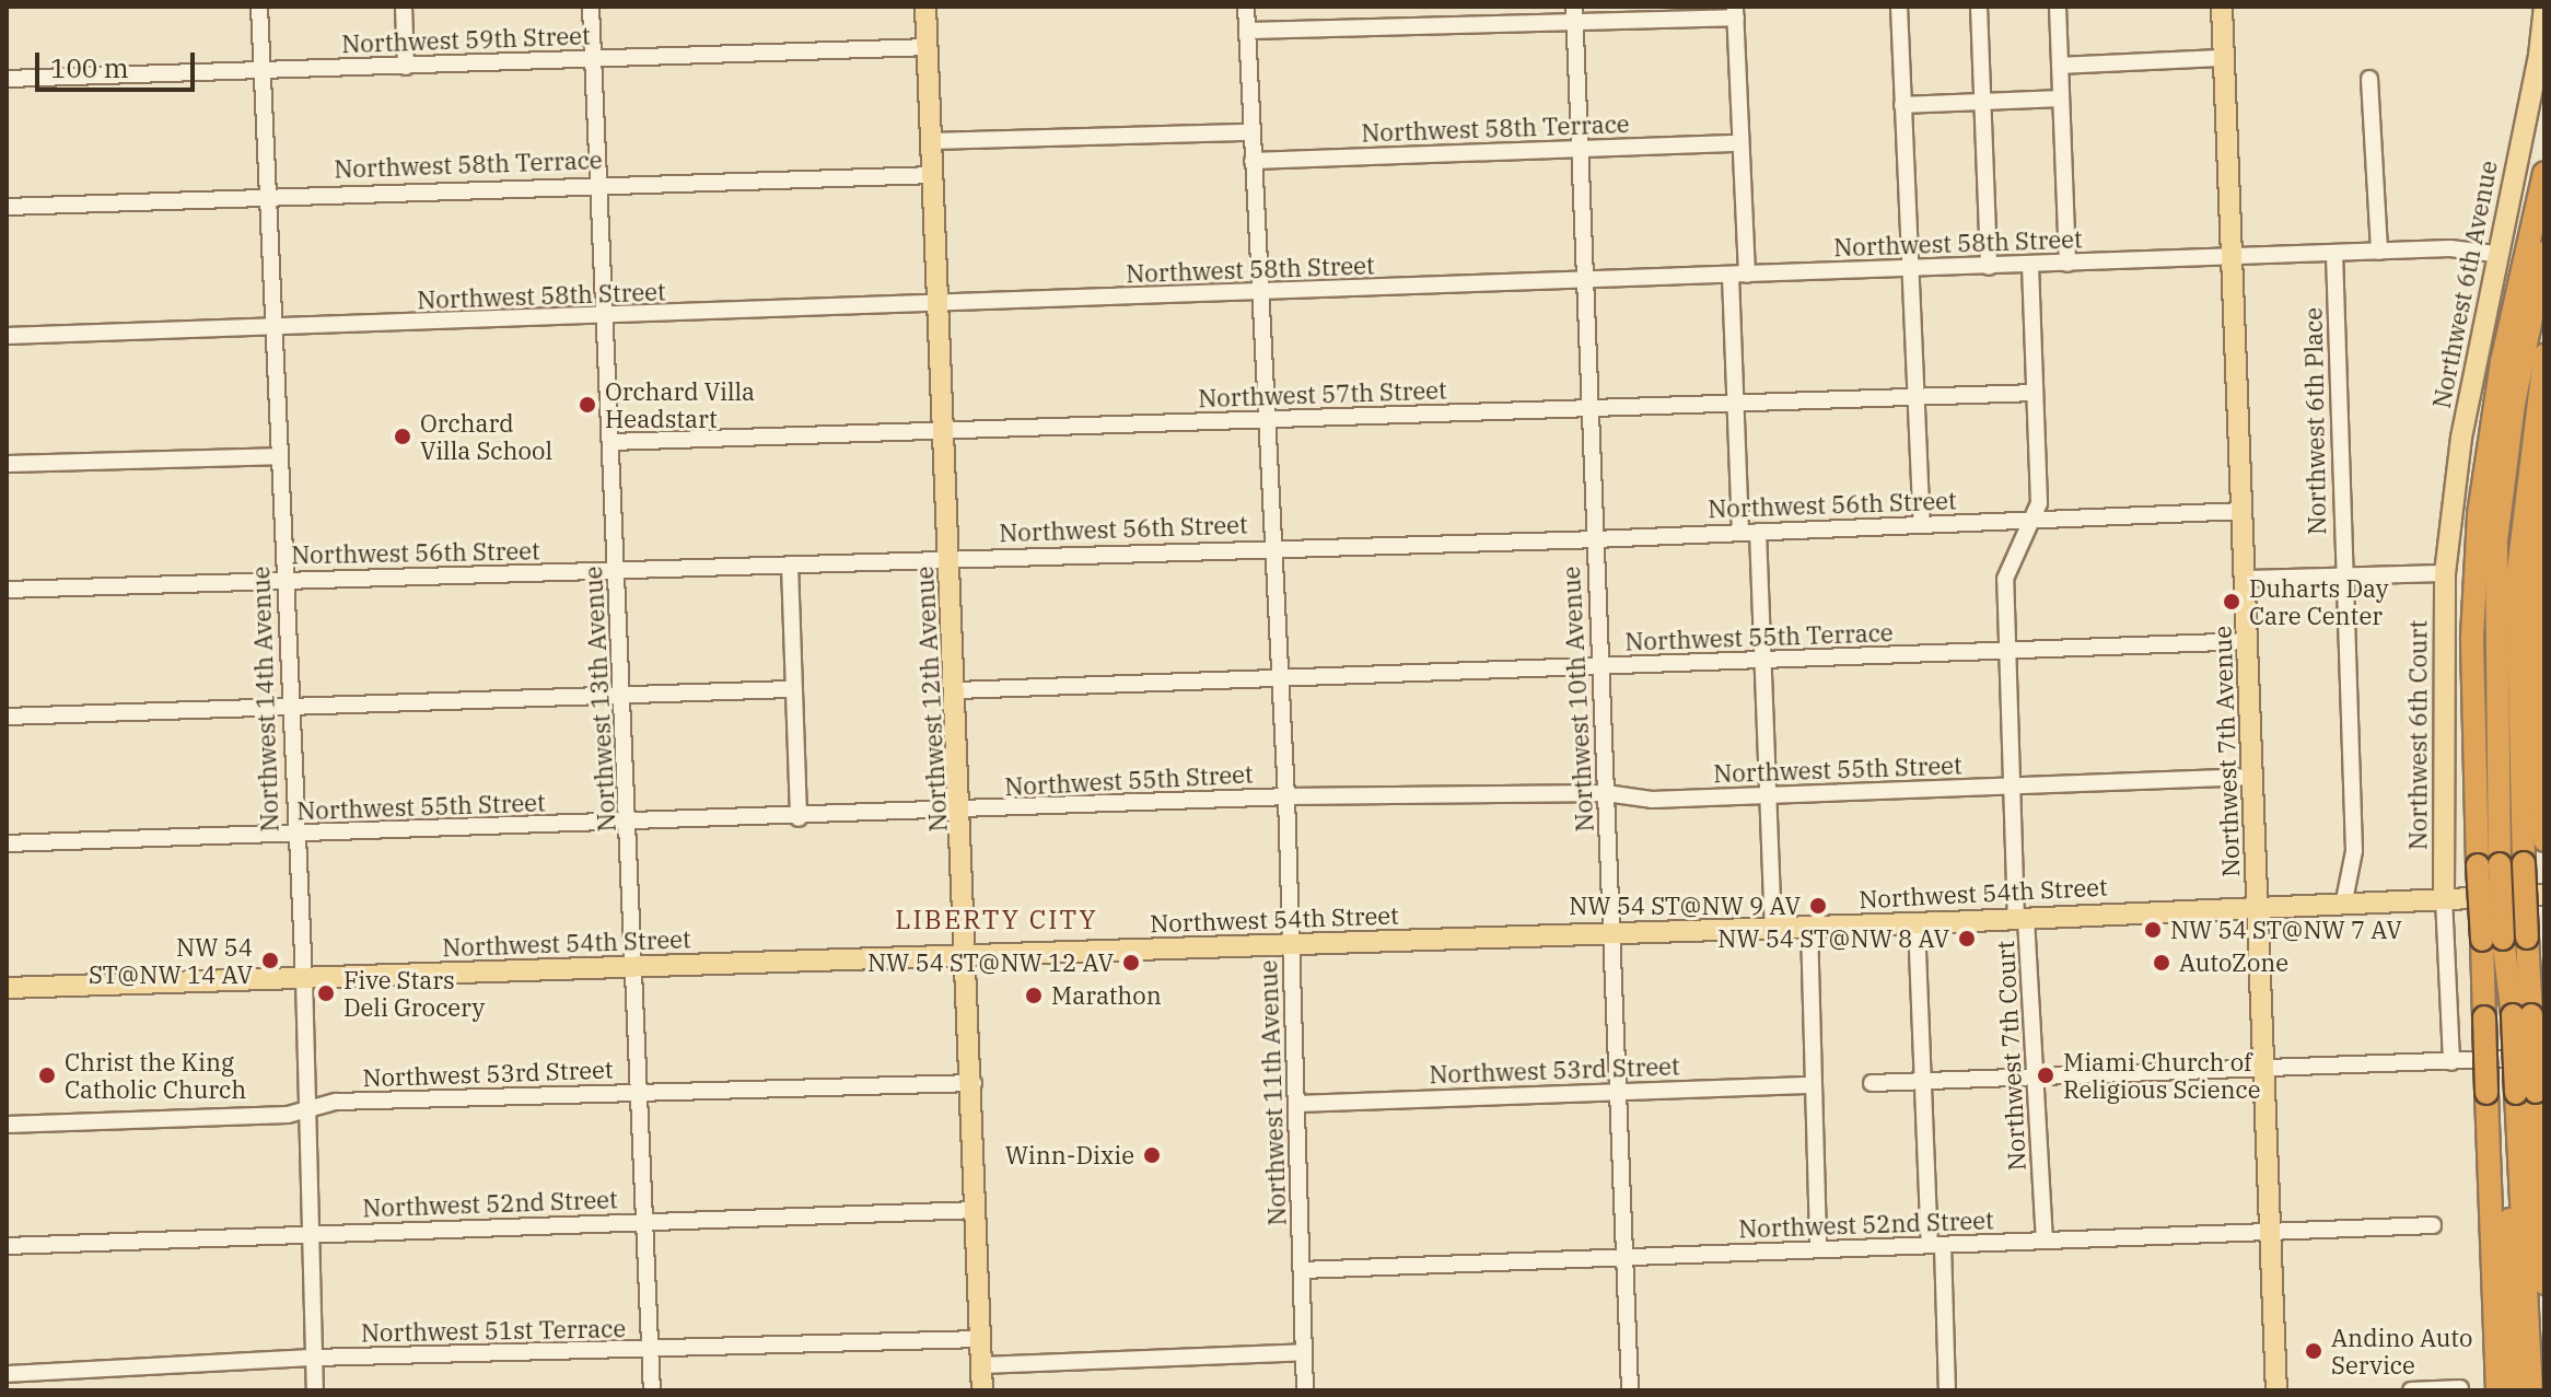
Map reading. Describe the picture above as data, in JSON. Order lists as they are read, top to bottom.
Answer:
{
  "streets": {
    "main road": [
      "Northwest 6th Avenue",
      "Northwest 12th Avenue",
      "Northwest 6th Court",
      "Northwest 7th Avenue",
      "Northwest 54th Street"
    ],
    "street": [
      "Northwest 59th Street",
      "Northwest 58th Terrace",
      "Northwest 58th Street",
      "Northwest 57th Street",
      "Northwest 6th Place",
      "Northwest 56th Street",
      "Northwest 55th Terrace",
      "Northwest 14th Avenue",
      "Northwest 13th Avenue",
      "Northwest 10th Avenue",
      "Northwest 55th Street",
      "Northwest 7th Court",
      "Northwest 53rd Street",
      "Northwest 11th Avenue",
      "Northwest 52nd Street",
      "Northwest 51st Terrace"
    ]
  },
  "crossings": [
    ["Northwest 59th Street", "Northwest 14th Avenue"],
    ["Northwest 59th Street", "Northwest 13th Avenue"],
    ["Northwest 59th Street", "Northwest 12th Avenue"],
    ["Northwest 58th Terrace", "Northwest 14th Avenue"],
    ["Northwest 58th Terrace", "Northwest 13th Avenue"],
    ["Northwest 58th Terrace", "Northwest 12th Avenue"],
    ["Northwest 58th Terrace", "Northwest 10th Avenue"],
    ["Northwest 58th Terrace", "Northwest 11th Avenue"],
    ["Northwest 58th Street", "Northwest 6th Avenue"],
    ["Northwest 58th Street", "Northwest 6th Place"],
    ["Northwest 58th Street", "Northwest 14th Avenue"],
    ["Northwest 58th Street", "Northwest 13th Avenue"],
    ["Northwest 58th Street", "Northwest 12th Avenue"],
    ["Northwest 58th Street", "Northwest 10th Avenue"],
    ["Northwest 58th Street", "Northwest 7th Avenue"],
    ["Northwest 58th Street", "Northwest 7th Court"],
    ["Northwest 58th Street", "Northwest 11th Avenue"],
    ["Northwest 6th Avenue", "Northwest 6th Court"],
    ["Northwest 57th Street", "Northwest 13th Avenue"],
    ["Northwest 57th Street", "Northwest 12th Avenue"],
    ["Northwest 57th Street", "Northwest 10th Avenue"],
    ["Northwest 57th Street", "Northwest 7th Court"],
    ["Northwest 57th Street", "Northwest 11th Avenue"],
    ["Northwest 6th Place", "Northwest 54th Street"],
    ["Northwest 56th Street", "Northwest 14th Avenue"],
    ["Northwest 56th Street", "Northwest 13th Avenue"],
    ["Northwest 56th Street", "Northwest 12th Avenue"],
    ["Northwest 56th Street", "Northwest 10th Avenue"],
    ["Northwest 56th Street", "Northwest 7th Avenue"],
    ["Northwest 56th Street", "Northwest 7th Court"],
    ["Northwest 56th Street", "Northwest 11th Avenue"],
    ["Northwest 55th Terrace", "Northwest 12th Avenue"],
    ["Northwest 55th Terrace", "Northwest 10th Avenue"],
    ["Northwest 55th Terrace", "Northwest 7th Avenue"],
    ["Northwest 55th Terrace", "Northwest 7th Court"],
    ["Northwest 55th Terrace", "Northwest 11th Avenue"],
    ["Northwest 14th Avenue", "Northwest 55th Street"],
    ["Northwest 14th Avenue", "Northwest 54th Street"],
    ["Northwest 14th Avenue", "Northwest 53rd Street"],
    ["Northwest 14th Avenue", "Northwest 52nd Street"],
    ["Northwest 14th Avenue", "Northwest 51st Terrace"],
    ["Northwest 13th Avenue", "Northwest 55th Street"],
    ["Northwest 13th Avenue", "Northwest 54th Street"],
    ["Northwest 13th Avenue", "Northwest 53rd Street"],
    ["Northwest 13th Avenue", "Northwest 52nd Street"],
    ["Northwest 13th Avenue", "Northwest 51st Terrace"],
    ["Northwest 12th Avenue", "Northwest 55th Street"],
    ["Northwest 12th Avenue", "Northwest 54th Street"],
    ["Northwest 12th Avenue", "Northwest 53rd Street"],
    ["Northwest 12th Avenue", "Northwest 52nd Street"],
    ["Northwest 12th Avenue", "Northwest 51st Terrace"],
    ["Northwest 10th Avenue", "Northwest 55th Street"],
    ["Northwest 10th Avenue", "Northwest 54th Street"],
    ["Northwest 10th Avenue", "Northwest 53rd Street"],
    ["Northwest 10th Avenue", "Northwest 52nd Street"],
    ["Northwest 6th Court", "Northwest 54th Street"],
    ["Northwest 7th Avenue", "Northwest 55th Street"],
    ["Northwest 7th Avenue", "Northwest 54th Street"],
    ["Northwest 7th Avenue", "Northwest 52nd Street"],
    ["Northwest 55th Street", "Northwest 7th Court"],
    ["Northwest 55th Street", "Northwest 11th Avenue"],
    ["Northwest 54th Street", "Northwest 7th Court"],
    ["Northwest 54th Street", "Northwest 11th Avenue"],
    ["Northwest 7th Court", "Northwest 52nd Street"],
    ["Northwest 53rd Street", "Northwest 11th Avenue"],
    ["Northwest 11th Avenue", "Northwest 52nd Street"]
  ],
  "districts": ["LIBERTY CITY"],
  "places": [
    "Orchard Villa Headstart",
    "Orchard Villa School",
    "Duharts Day Care Center",
    "NW 54 ST@NW 9 AV",
    "NW 54 ST@NW 7 AV",
    "NW 54 ST@NW 8 AV",
    "NW 54 ST@NW 14 AV",
    "NW 54 ST@NW 12 AV",
    "AutoZone",
    "Five Stars Deli Grocery",
    "Marathon",
    "Christ the King Catholic Church",
    "Miami Church of Religious Science",
    "Winn-Dixie",
    "Andino Auto Service"
  ],
  "scale_bar": "100 m"
}
